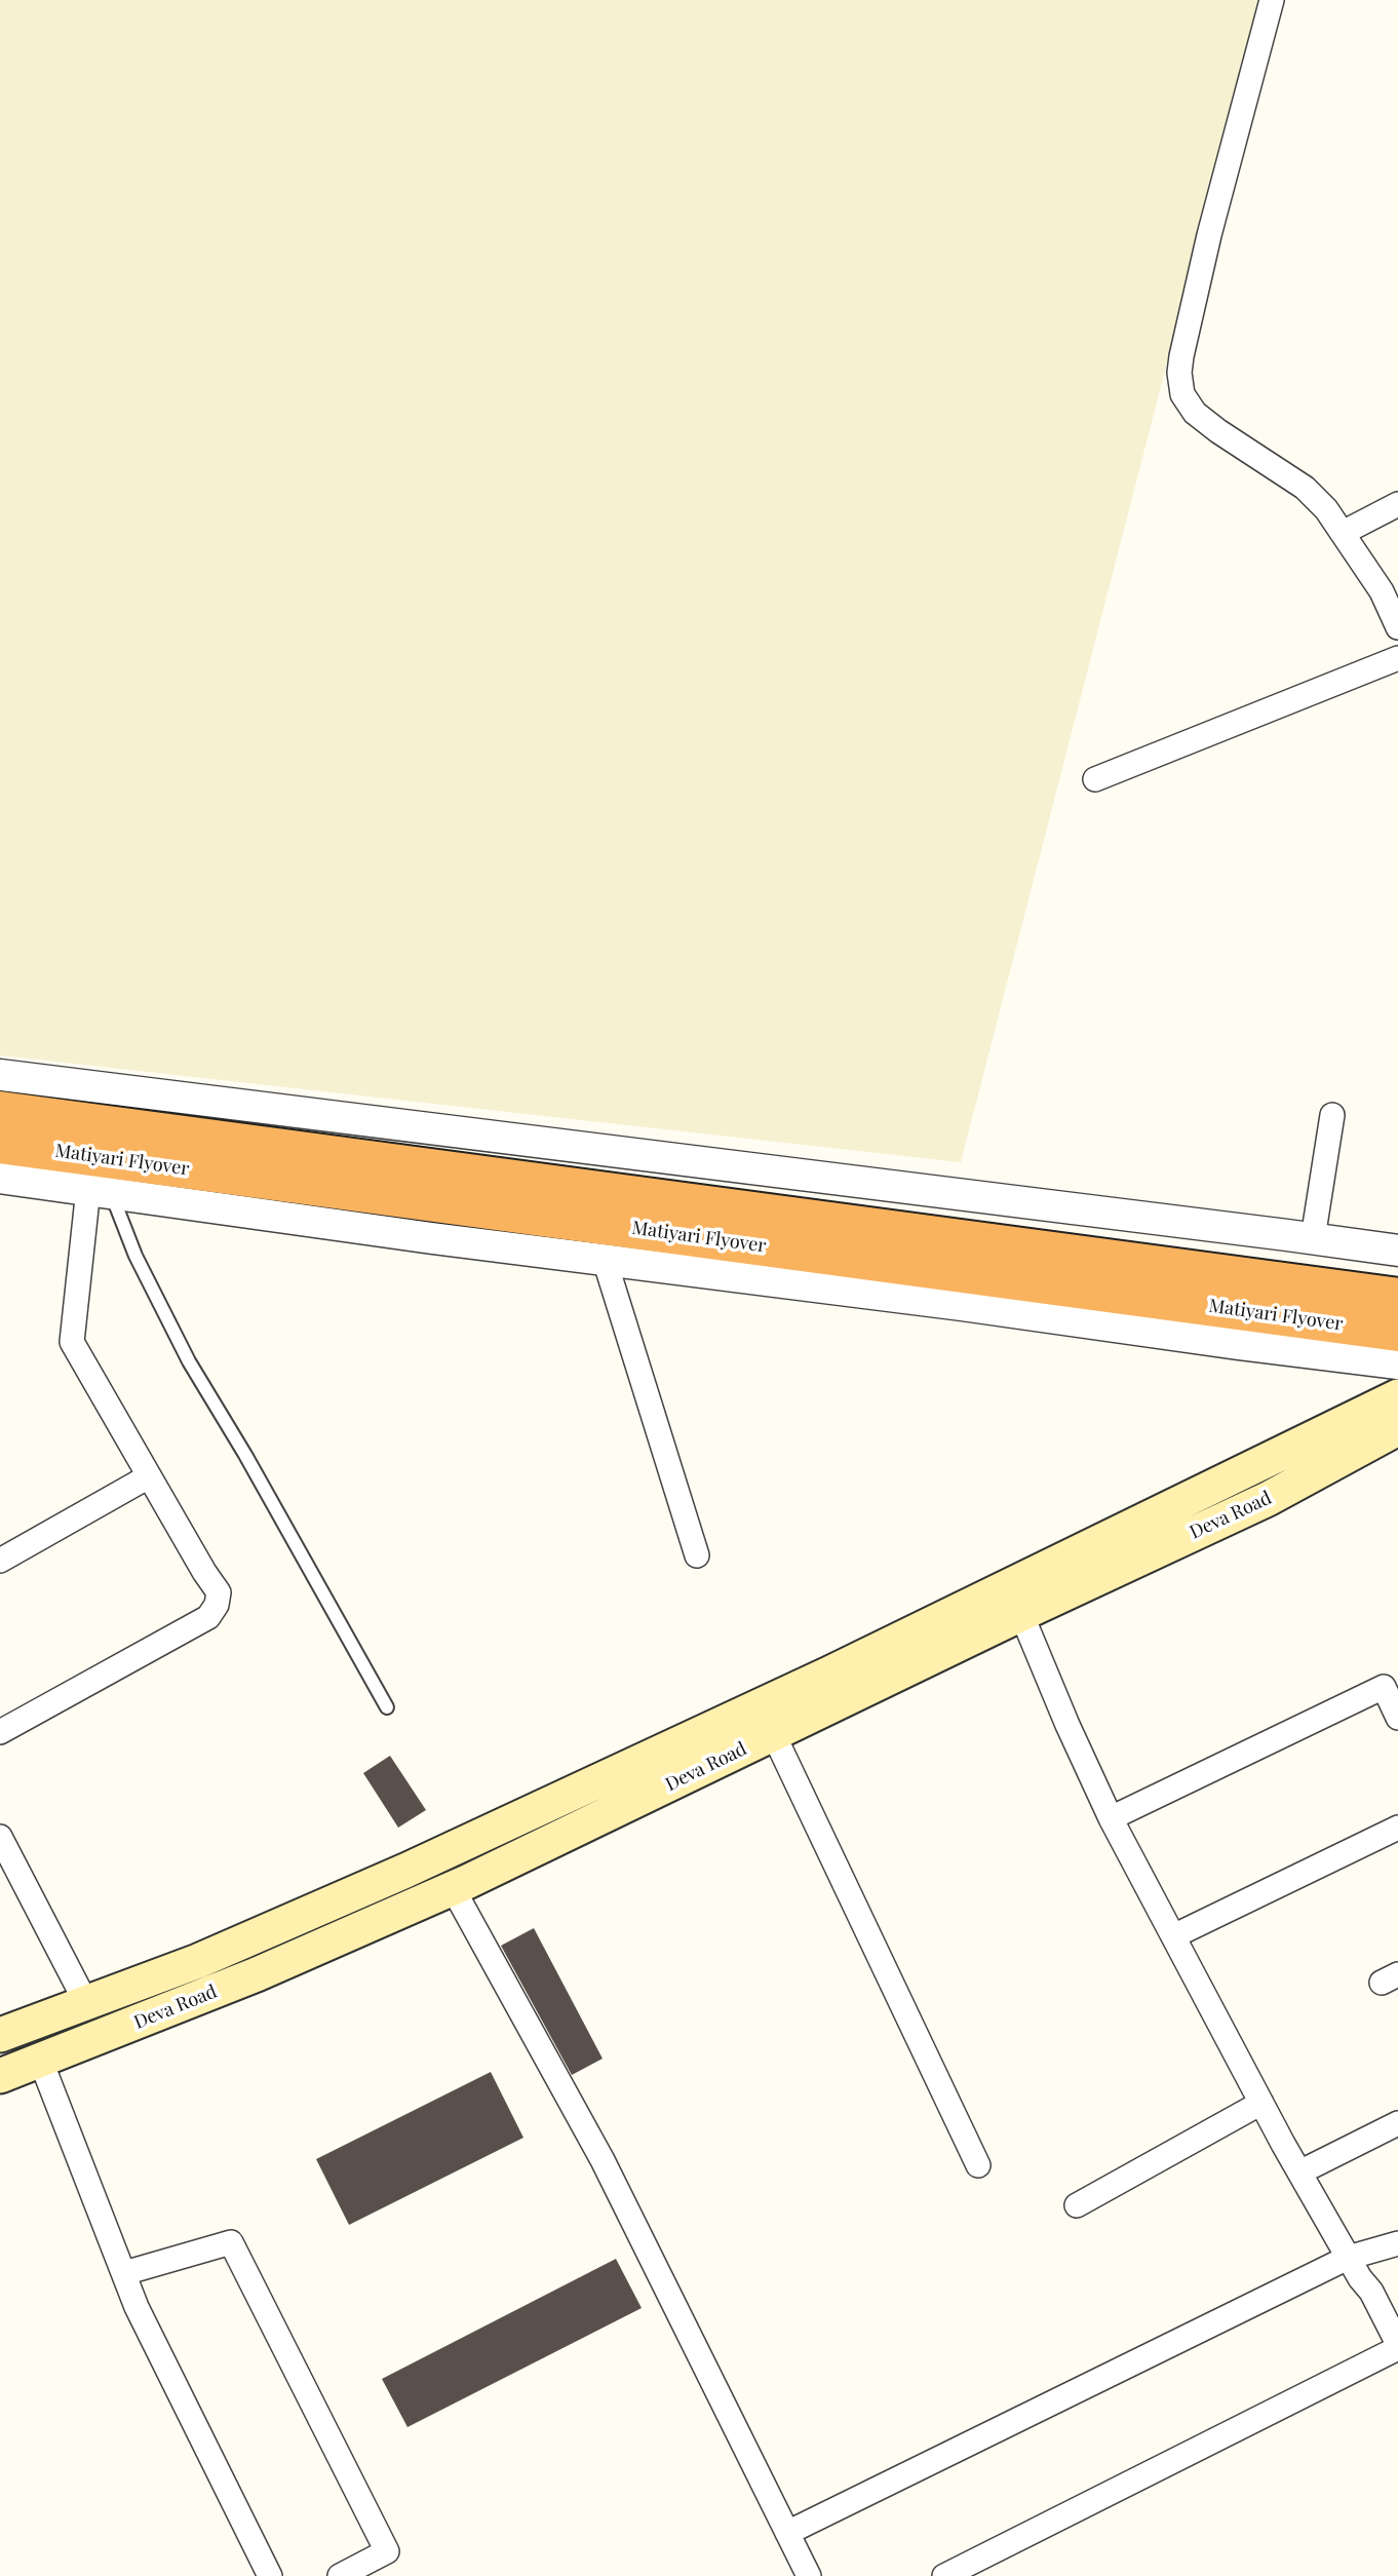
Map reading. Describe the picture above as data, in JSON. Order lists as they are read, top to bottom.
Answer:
{
  "streets": {
    "highway": ["Matiyari Flyover"],
    "main road": ["Deva Road"]
  }
}
